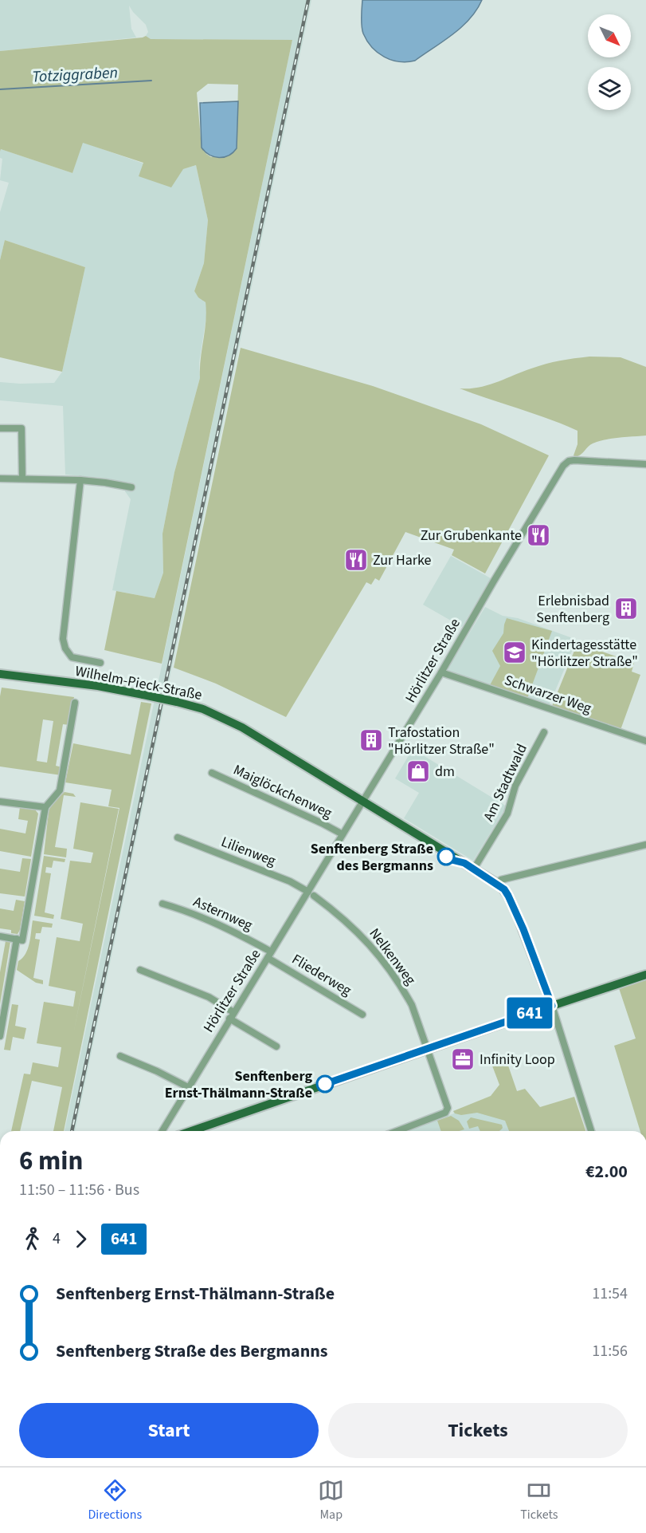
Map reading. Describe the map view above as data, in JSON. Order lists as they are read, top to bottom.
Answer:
{
  "streets": {
    "main road": ["Wilhelm-Pieck-Straße"],
    "street": [
      "Hörlitzer Straße",
      "Schwarzer Weg",
      "Am Stadtwald",
      "Maiglöckchenweg",
      "Lilienweg",
      "Asternweg",
      "Nelkenweg",
      "Fliederweg"
    ]
  },
  "crossings": [
    ["Hörlitzer Straße", "Wilhelm-Pieck-Straße"],
    ["Hörlitzer Straße", "Schwarzer Weg"],
    ["Hörlitzer Straße", "Maiglöckchenweg"],
    ["Hörlitzer Straße", "Lilienweg"],
    ["Hörlitzer Straße", "Asternweg"],
    ["Hörlitzer Straße", "Nelkenweg"],
    ["Hörlitzer Straße", "Fliederweg"],
    ["Wilhelm-Pieck-Straße", "Am Stadtwald"],
    ["Lilienweg", "Nelkenweg"],
    ["Asternweg", "Fliederweg"]
  ],
  "water": ["Totziggraben"],
  "places": {
    "restaurant": ["Zur Grubenkante", "Zur Harke"],
    "building": ["Erlebnisbad Senftenberg", "Trafostation \"Hörlitzer Straße\""],
    "school or university": ["Kindertagesstätte \"Hörlitzer Straße\""],
    "shop": ["dm"],
    "other": ["Senftenberg Straße des Bergmanns", "Senftenberg Ernst-Thälmann-Straße"],
    "office": ["Infinity Loop"]
  },
  "lines": ["bus line 641"],
  "north": "bottom right",
  "page": {
    "on_map": "641",
    "heading": ["6 min", "11:50 – 11:56 · Bus", "€2.00"],
    "legs": ["4", "641"],
    "list": [
      {
        "name": "Senftenberg Ernst-Thälmann-Straße",
        "value": "11:54"
      },
      {
        "name": "Senftenberg Straße des Bergmanns",
        "value": "11:56"
      }
    ],
    "buttons": ["Start", "Tickets"],
    "tabs": ["Directions", "Map", "Tickets"]
  }
}
